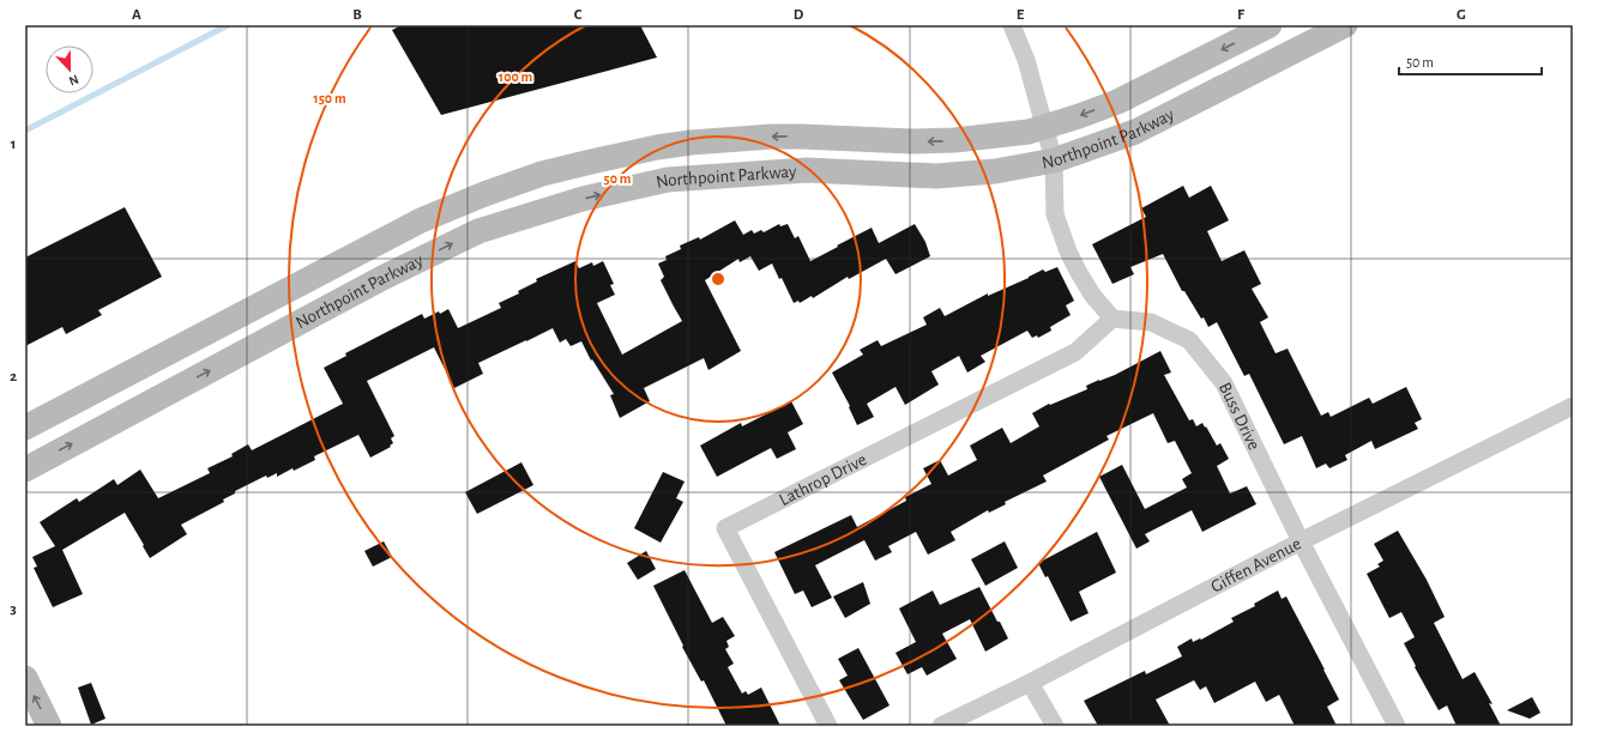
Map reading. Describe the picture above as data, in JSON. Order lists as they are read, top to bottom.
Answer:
{
  "streets": {
    "street": [
      "Northpoint Parkway",
      "Buss Drive",
      "Lathrop Drive",
      "Giffen Avenue"
    ]
  },
  "crossings": [
    ["Buss Drive", "Lathrop Drive"],
    ["Buss Drive", "Giffen Avenue"]
  ],
  "scale_bar": "50 m",
  "north": "bottom",
  "grid": {
    "columns": [
      "A",
      "B",
      "C",
      "D",
      "E",
      "F",
      "G"
    ],
    "rows": ["1", "2", "3"]
  },
  "rings": ["100 m", "150 m", "50 m"]
}
